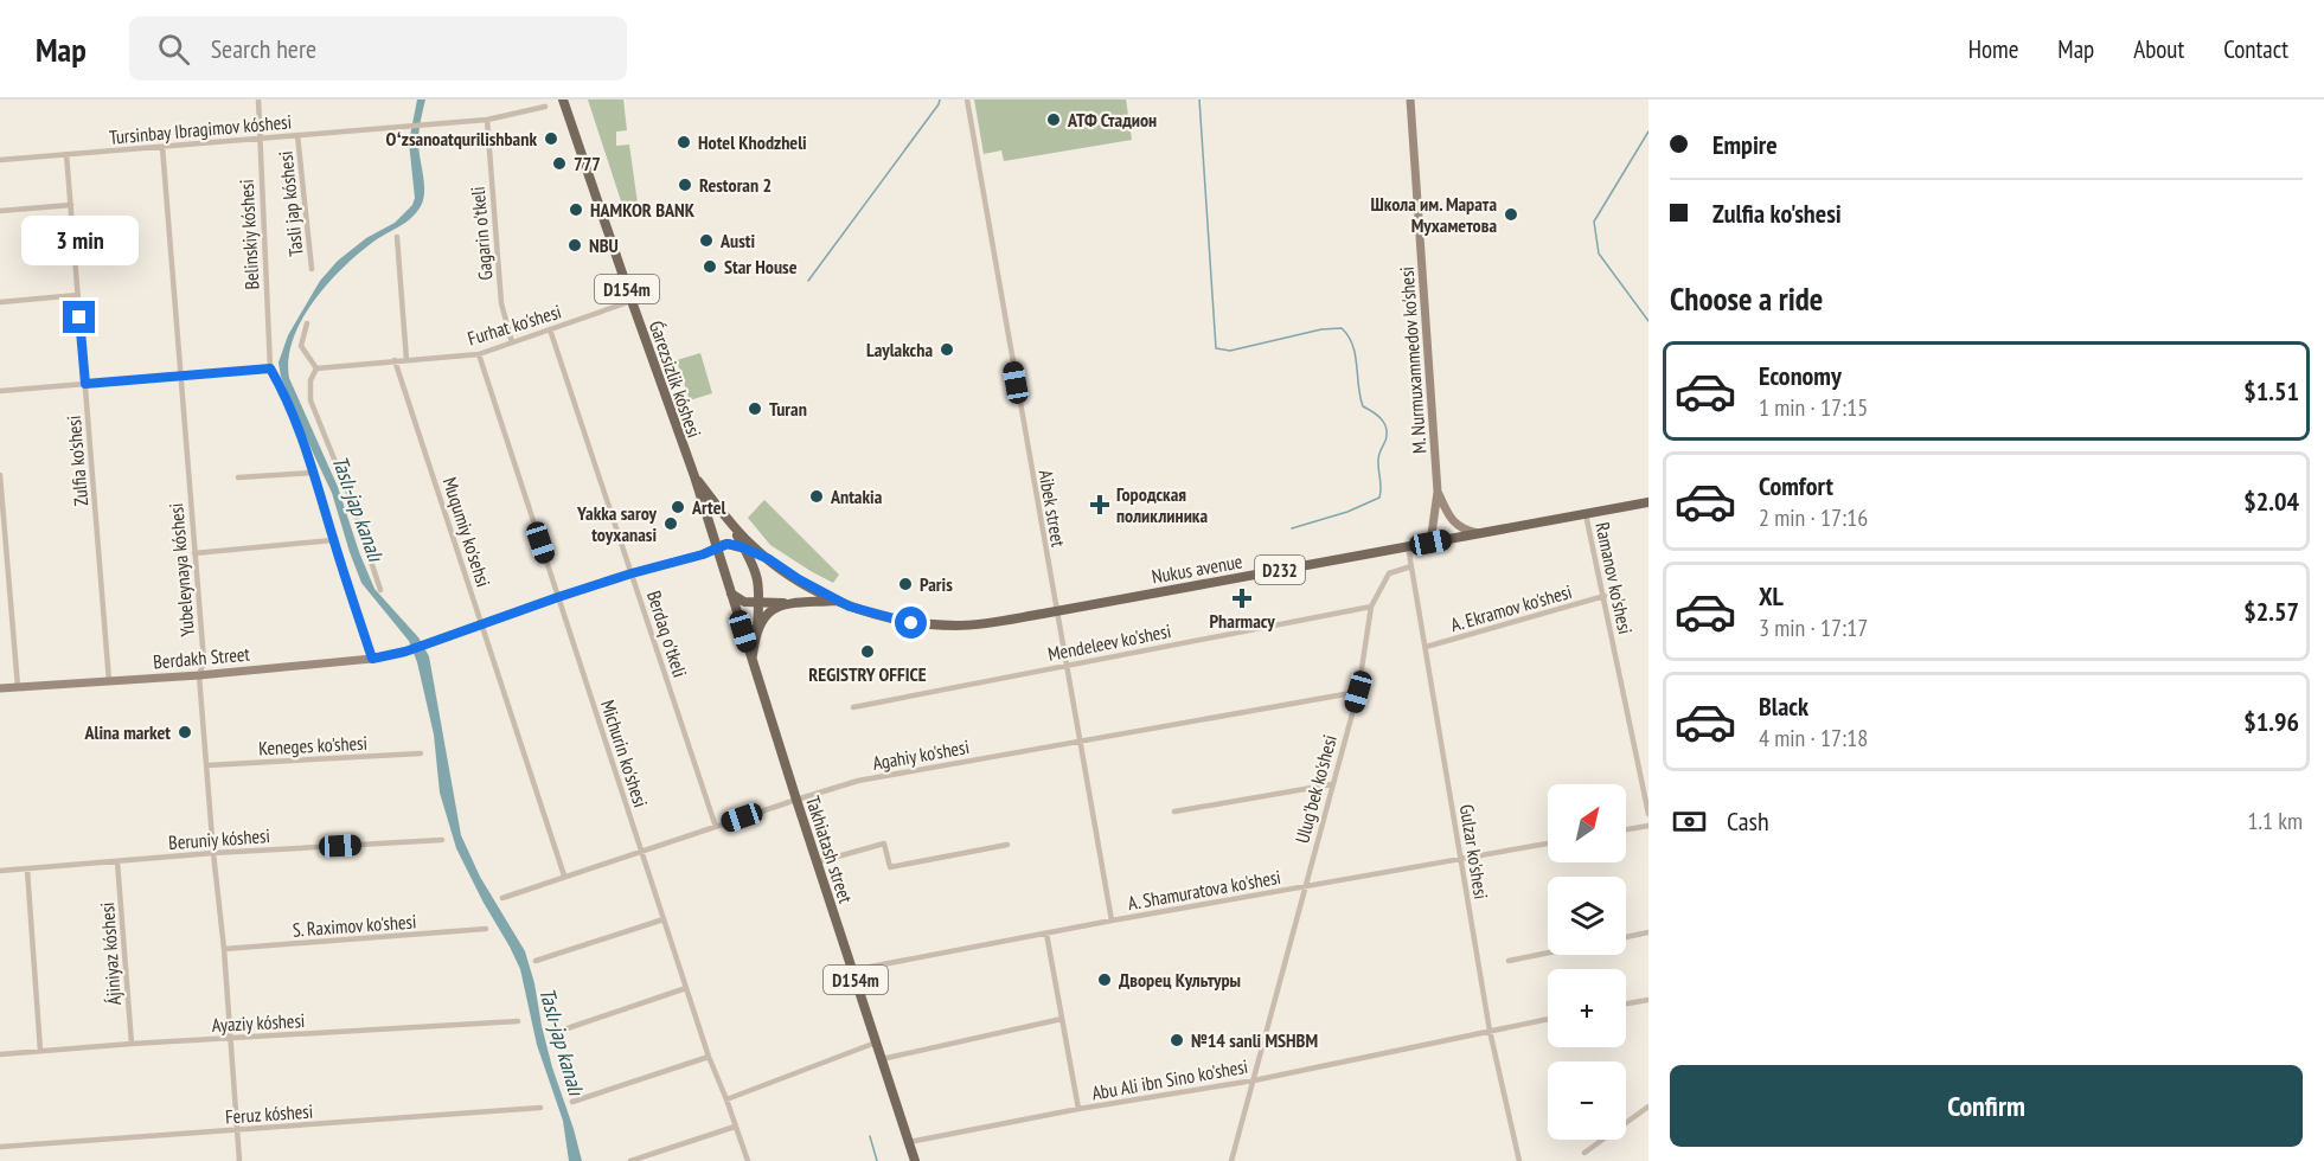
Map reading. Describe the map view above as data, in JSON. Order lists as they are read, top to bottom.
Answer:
{
  "streets": {
    "main road": [
      "D154m",
      "Ǵarezsizlik kóshesi",
      "Nukus avenue",
      "D232",
      "Takhiatash street"
    ],
    "street": [
      "Tursinbay Ibragimov kóshesi",
      "Tasli jap kóshesi",
      "Gagarin o'tkeli",
      "Belinskiy kóshesi",
      "Furhat ko'shesi",
      "M. Nurmuxammedov ko'shesi",
      "Zulfia ko'shesi",
      "Aibek street",
      "Muqumiy ko'sehsi",
      "Yubeleynaya kóshesi",
      "Ramanov ko'shesi",
      "A. Ekramov ko'shesi",
      "Berdaq o'tkeli",
      "Mendeleev ko'shesi",
      "Berdakh Street",
      "Keneges ko'shesi",
      "Michurin ko'shesi",
      "Agahiy ko'shesi",
      "Ulug'bek ko'shesi",
      "Beruniy kóshesi",
      "Gulzar ko'shesi",
      "A. Shamuratova ko'shesi",
      "S. Raximov ko'shesi",
      "Ájiniyaz kóshesi",
      "Ayaziy kóshesi",
      "Abu Ali ibn Sino ko'shesi",
      "Feruz kóshesi"
    ]
  },
  "crossings": [
    ["Tursinbay Ibragimov kóshesi", "Tasli jap kóshesi"],
    ["Tursinbay Ibragimov kóshesi", "Gagarin o'tkeli"],
    ["Tursinbay Ibragimov kóshesi", "Belinskiy kóshesi"],
    ["Tursinbay Ibragimov kóshesi", "Zulfia ko'shesi"],
    ["Tursinbay Ibragimov kóshesi", "Yubeleynaya kóshesi"],
    ["Gagarin o'tkeli", "Furhat ko'shesi"],
    ["Furhat ko'shesi", "Ǵarezsizlik kóshesi"],
    ["Furhat ko'shesi", "Muqumiy ko'sehsi"],
    ["Furhat ko'shesi", "Berdaq o'tkeli"],
    ["Furhat ko'shesi", "Michurin ko'shesi"],
    ["Ǵarezsizlik kóshesi", "D232"],
    ["Ǵarezsizlik kóshesi", "Berdakh Street"],
    ["Ǵarezsizlik kóshesi", "Takhiatash street"],
    ["Zulfia ko'shesi", "Berdakh Street"],
    ["Aibek street", "Nukus avenue"],
    ["Aibek street", "Mendeleev ko'shesi"],
    ["Aibek street", "Agahiy ko'shesi"],
    ["Aibek street", "A. Shamuratova ko'shesi"],
    ["Muqumiy ko'sehsi", "Berdakh Street"],
    ["Muqumiy ko'sehsi", "Agahiy ko'shesi"],
    ["Nukus avenue", "D232"],
    ["Nukus avenue", "Ramanov ko'shesi"],
    ["Nukus avenue", "Gulzar ko'shesi"],
    ["Yubeleynaya kóshesi", "Berdakh Street"],
    ["Yubeleynaya kóshesi", "Keneges ko'shesi"],
    ["Yubeleynaya kóshesi", "Beruniy kóshesi"],
    ["Yubeleynaya kóshesi", "S. Raximov ko'shesi"],
    ["Yubeleynaya kóshesi", "Ayaziy kóshesi"],
    ["Yubeleynaya kóshesi", "Feruz kóshesi"],
    ["D232", "Berdakh Street"],
    ["D232", "Takhiatash street"],
    ["Ramanov ko'shesi", "A. Ekramov ko'shesi"],
    ["A. Ekramov ko'shesi", "Gulzar ko'shesi"],
    ["Berdaq o'tkeli", "Berdakh Street"],
    ["Berdaq o'tkeli", "Agahiy ko'shesi"],
    ["Mendeleev ko'shesi", "Ulug'bek ko'shesi"],
    ["Berdakh Street", "Michurin ko'shesi"],
    ["Berdakh Street", "Takhiatash street"],
    ["Michurin ko'shesi", "Agahiy ko'shesi"],
    ["Agahiy ko'shesi", "Ulug'bek ko'shesi"],
    ["Agahiy ko'shesi", "Takhiatash street"],
    ["Ulug'bek ko'shesi", "Gulzar ko'shesi"],
    ["Ulug'bek ko'shesi", "A. Shamuratova ko'shesi"],
    ["Ulug'bek ko'shesi", "Abu Ali ibn Sino ko'shesi"],
    ["Beruniy kóshesi", "Ájiniyaz kóshesi"],
    ["Takhiatash street", "A. Shamuratova ko'shesi"],
    ["Takhiatash street", "Abu Ali ibn Sino ko'shesi"],
    ["Gulzar ko'shesi", "A. Shamuratova ko'shesi"],
    ["Gulzar ko'shesi", "Abu Ali ibn Sino ko'shesi"],
    ["Ájiniyaz kóshesi", "Ayaziy kóshesi"]
  ],
  "water": ["Taslı-jap kanalı"],
  "places": {
    "other": [
      "АТФ Стадион",
      "Oʻzsanoatqurilishbank",
      "Hotel Khodzheli",
      "777",
      "Restoran 2",
      "HAMKOR BANK",
      "Школа им. Марата Мухаметова",
      "Austi",
      "NBU",
      "Star House",
      "Laylakcha",
      "Turan",
      "Antakia",
      "Artel",
      "Yakka saroy toyxanasi",
      "Paris",
      "REGISTRY OFFICE",
      "Alina market",
      "Дворец Культуры",
      "№14 sanli MSHBM"
    ],
    "health": ["Городская поликлиника", "Pharmacy"]
  },
  "north": "top right",
  "page": {
    "header": "Map",
    "search": "Search here",
    "nav": [
      "Home",
      "Map",
      "About",
      "Contact"
    ],
    "banner": ["Empire", "Zulfia ko'shesi"],
    "bubble": "3 min",
    "heading": "Choose a ride",
    "list": [
      {
        "name": "Economy",
        "note": "1 min · 17:15",
        "value": "$1.51"
      },
      {
        "name": "Comfort",
        "note": "2 min · 17:16",
        "value": "$2.04"
      },
      {
        "name": "XL",
        "note": "3 min · 17:17",
        "value": "$2.57"
      },
      {
        "name": "Black",
        "note": "4 min · 17:18",
        "value": "$1.96"
      }
    ],
    "pay": ["Cash", "1.1 km"],
    "map_buttons": ["+", "−"],
    "buttons": "Confirm"
  }
}
